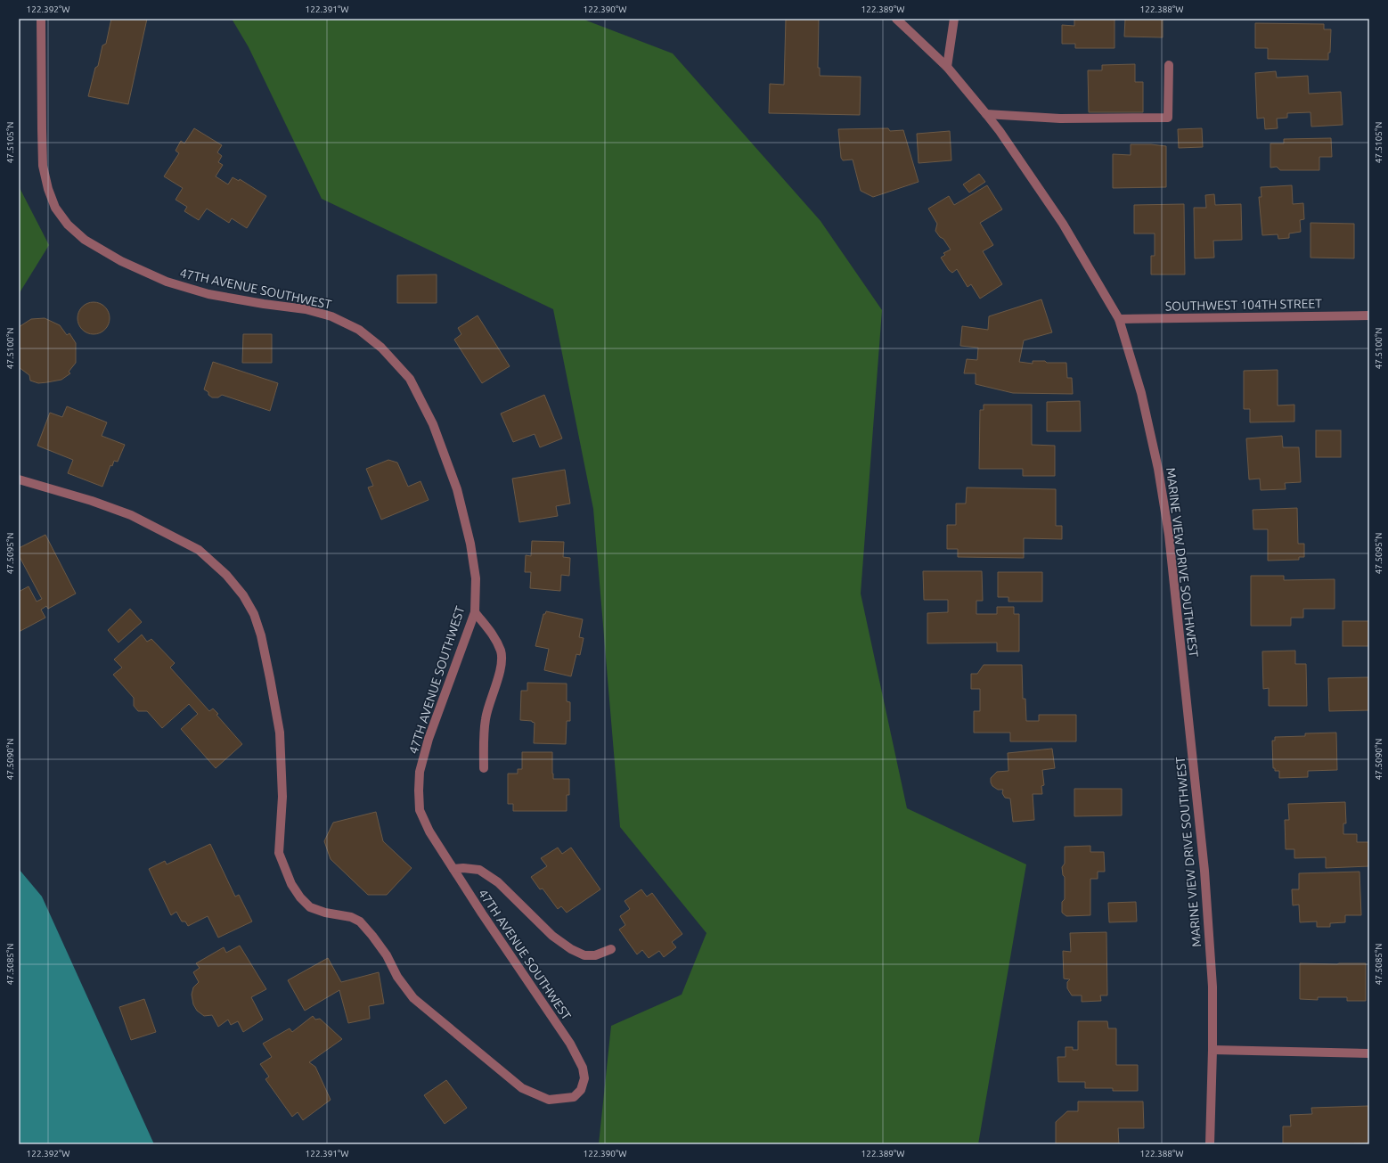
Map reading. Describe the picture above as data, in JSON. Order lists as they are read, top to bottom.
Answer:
{
  "streets": {
    "street": ["47TH AVENUE SOUTHWEST", "SOUTHWEST 104TH STREET", "MARINE VIEW DRIVE SOUTHWEST"]
  },
  "crossings": [
    ["SOUTHWEST 104TH STREET", "MARINE VIEW DRIVE SOUTHWEST"]
  ],
  "coordinates": [
    "122.392°W",
    "122.391°W",
    "122.390°W",
    "122.389°W",
    "122.388°W",
    "47.5105°N",
    "47.5100°N",
    "47.5095°N",
    "47.5090°N",
    "47.5085°N"
  ]
}
